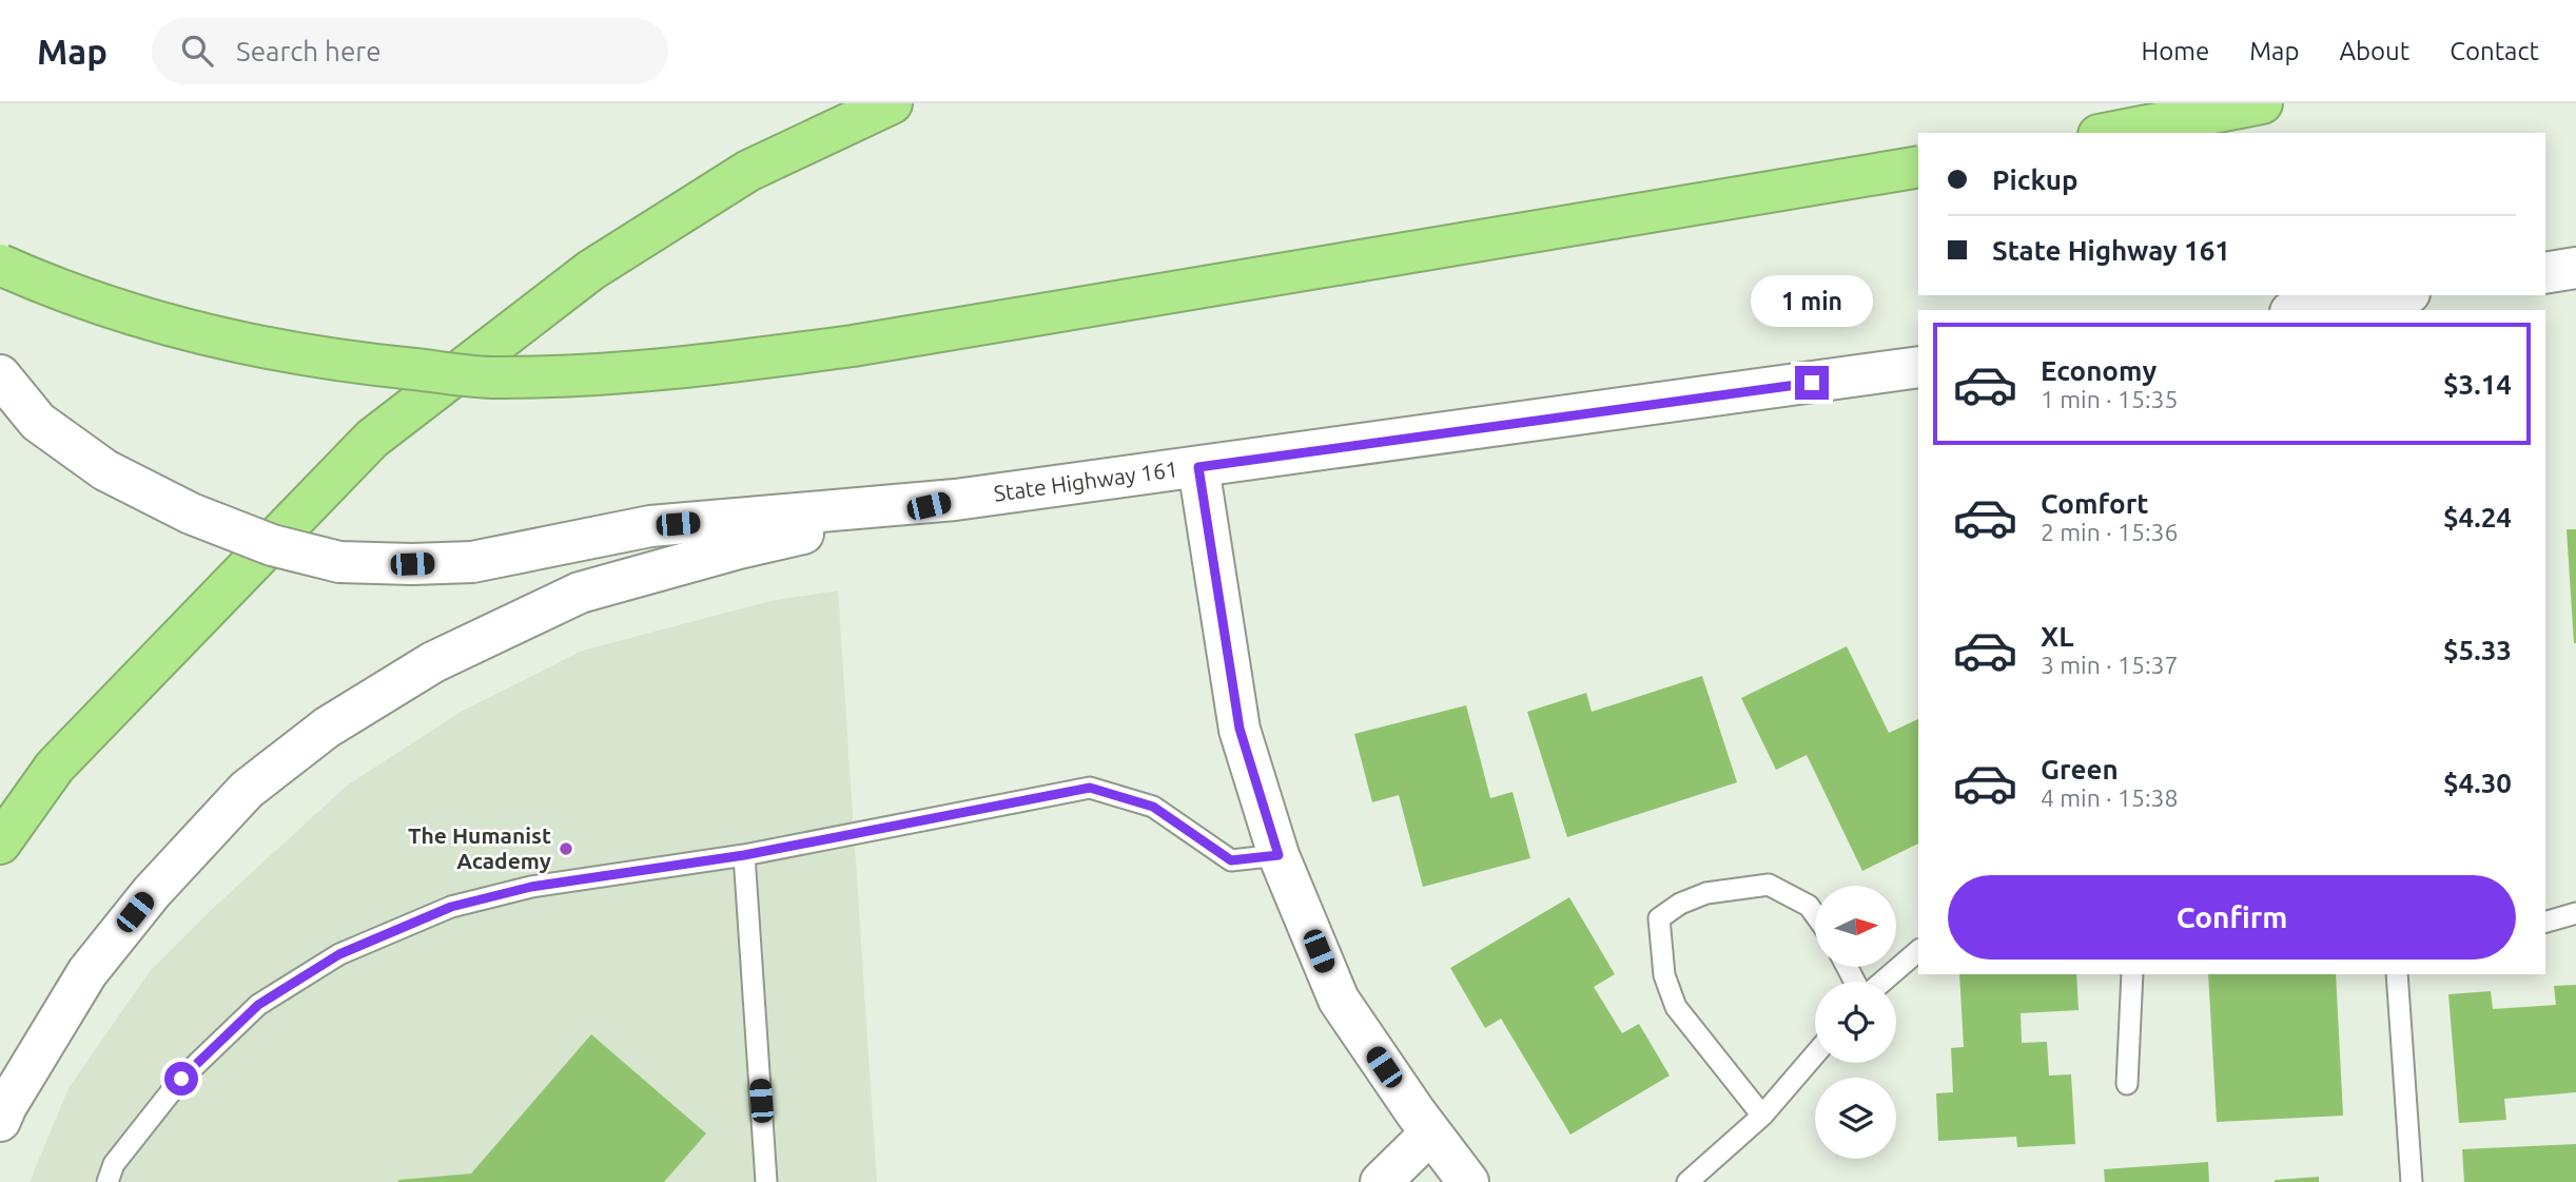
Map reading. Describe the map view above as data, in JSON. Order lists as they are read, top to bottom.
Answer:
{
  "streets": {
    "main road": ["State Highway 161"]
  },
  "places": ["The Humanist Academy"],
  "north": "right",
  "page": {
    "header": "Map",
    "search": "Search here",
    "nav": [
      "Home",
      "Map",
      "About",
      "Contact"
    ],
    "banner": ["Pickup", "State Highway 161"],
    "bubble": "1 min",
    "list": [
      {
        "name": "Economy",
        "note": "1 min · 15:35",
        "value": "$3.14"
      },
      {
        "name": "Comfort",
        "note": "2 min · 15:36",
        "value": "$4.24"
      },
      {
        "name": "XL",
        "note": "3 min · 15:37",
        "value": "$5.33"
      },
      {
        "name": "Green",
        "note": "4 min · 15:38",
        "value": "$4.30"
      }
    ],
    "buttons": "Confirm"
  }
}
